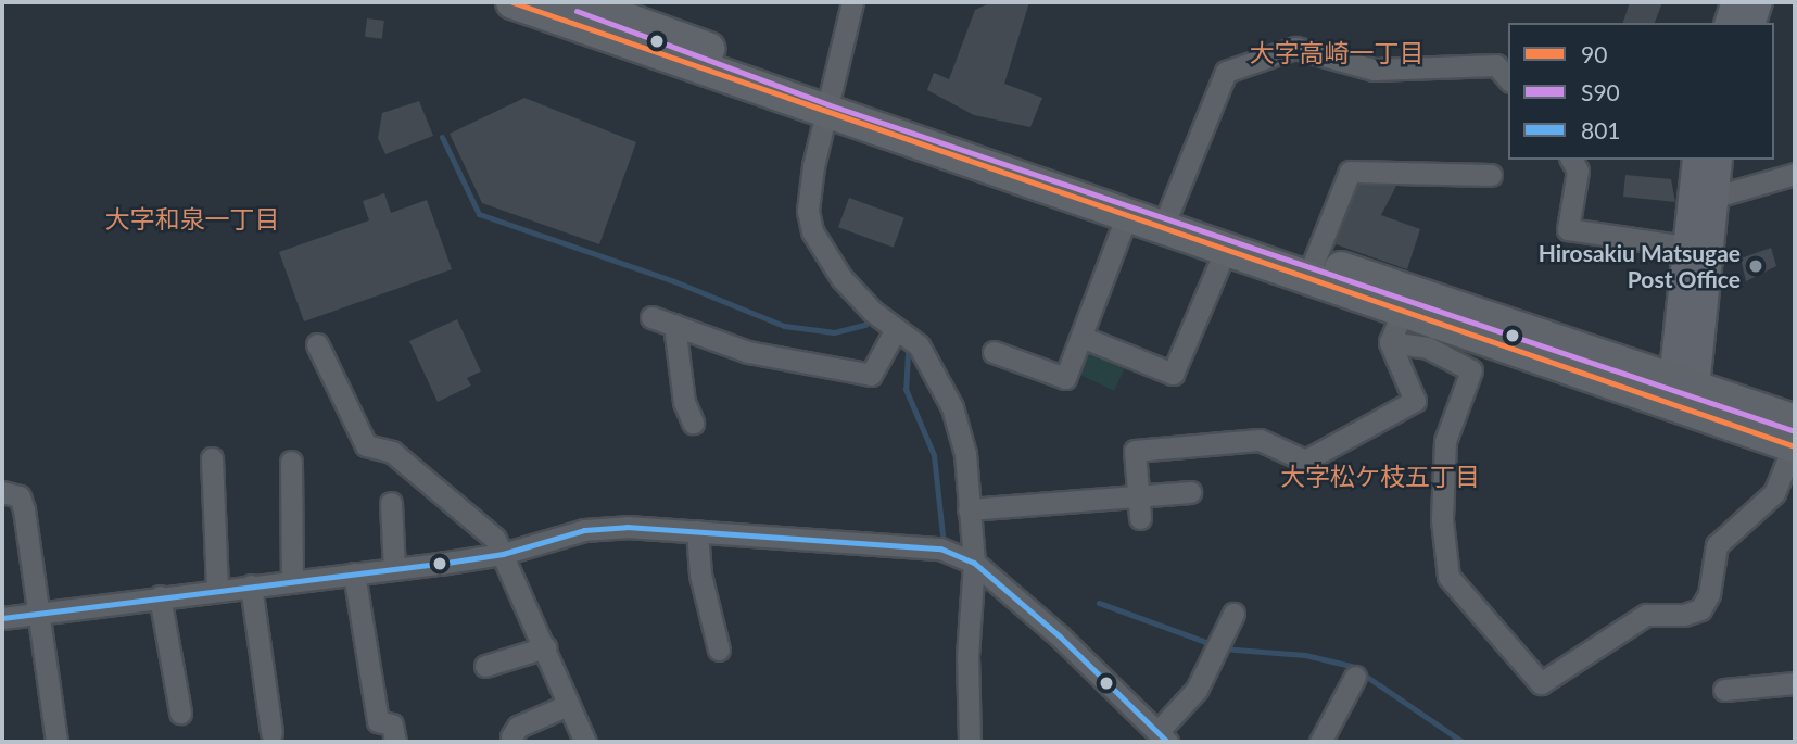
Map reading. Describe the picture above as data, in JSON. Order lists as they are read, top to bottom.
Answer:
{
  "districts": ["大字高崎一丁目", "大字和泉一丁目", "大字松ケ枝五丁目"],
  "places": ["Hirosakiu Matsugae Post Office"],
  "lines": ["transit line 90", "transit line S90", "transit line 801"],
  "legend": ["90", "S90", "801"]
}
